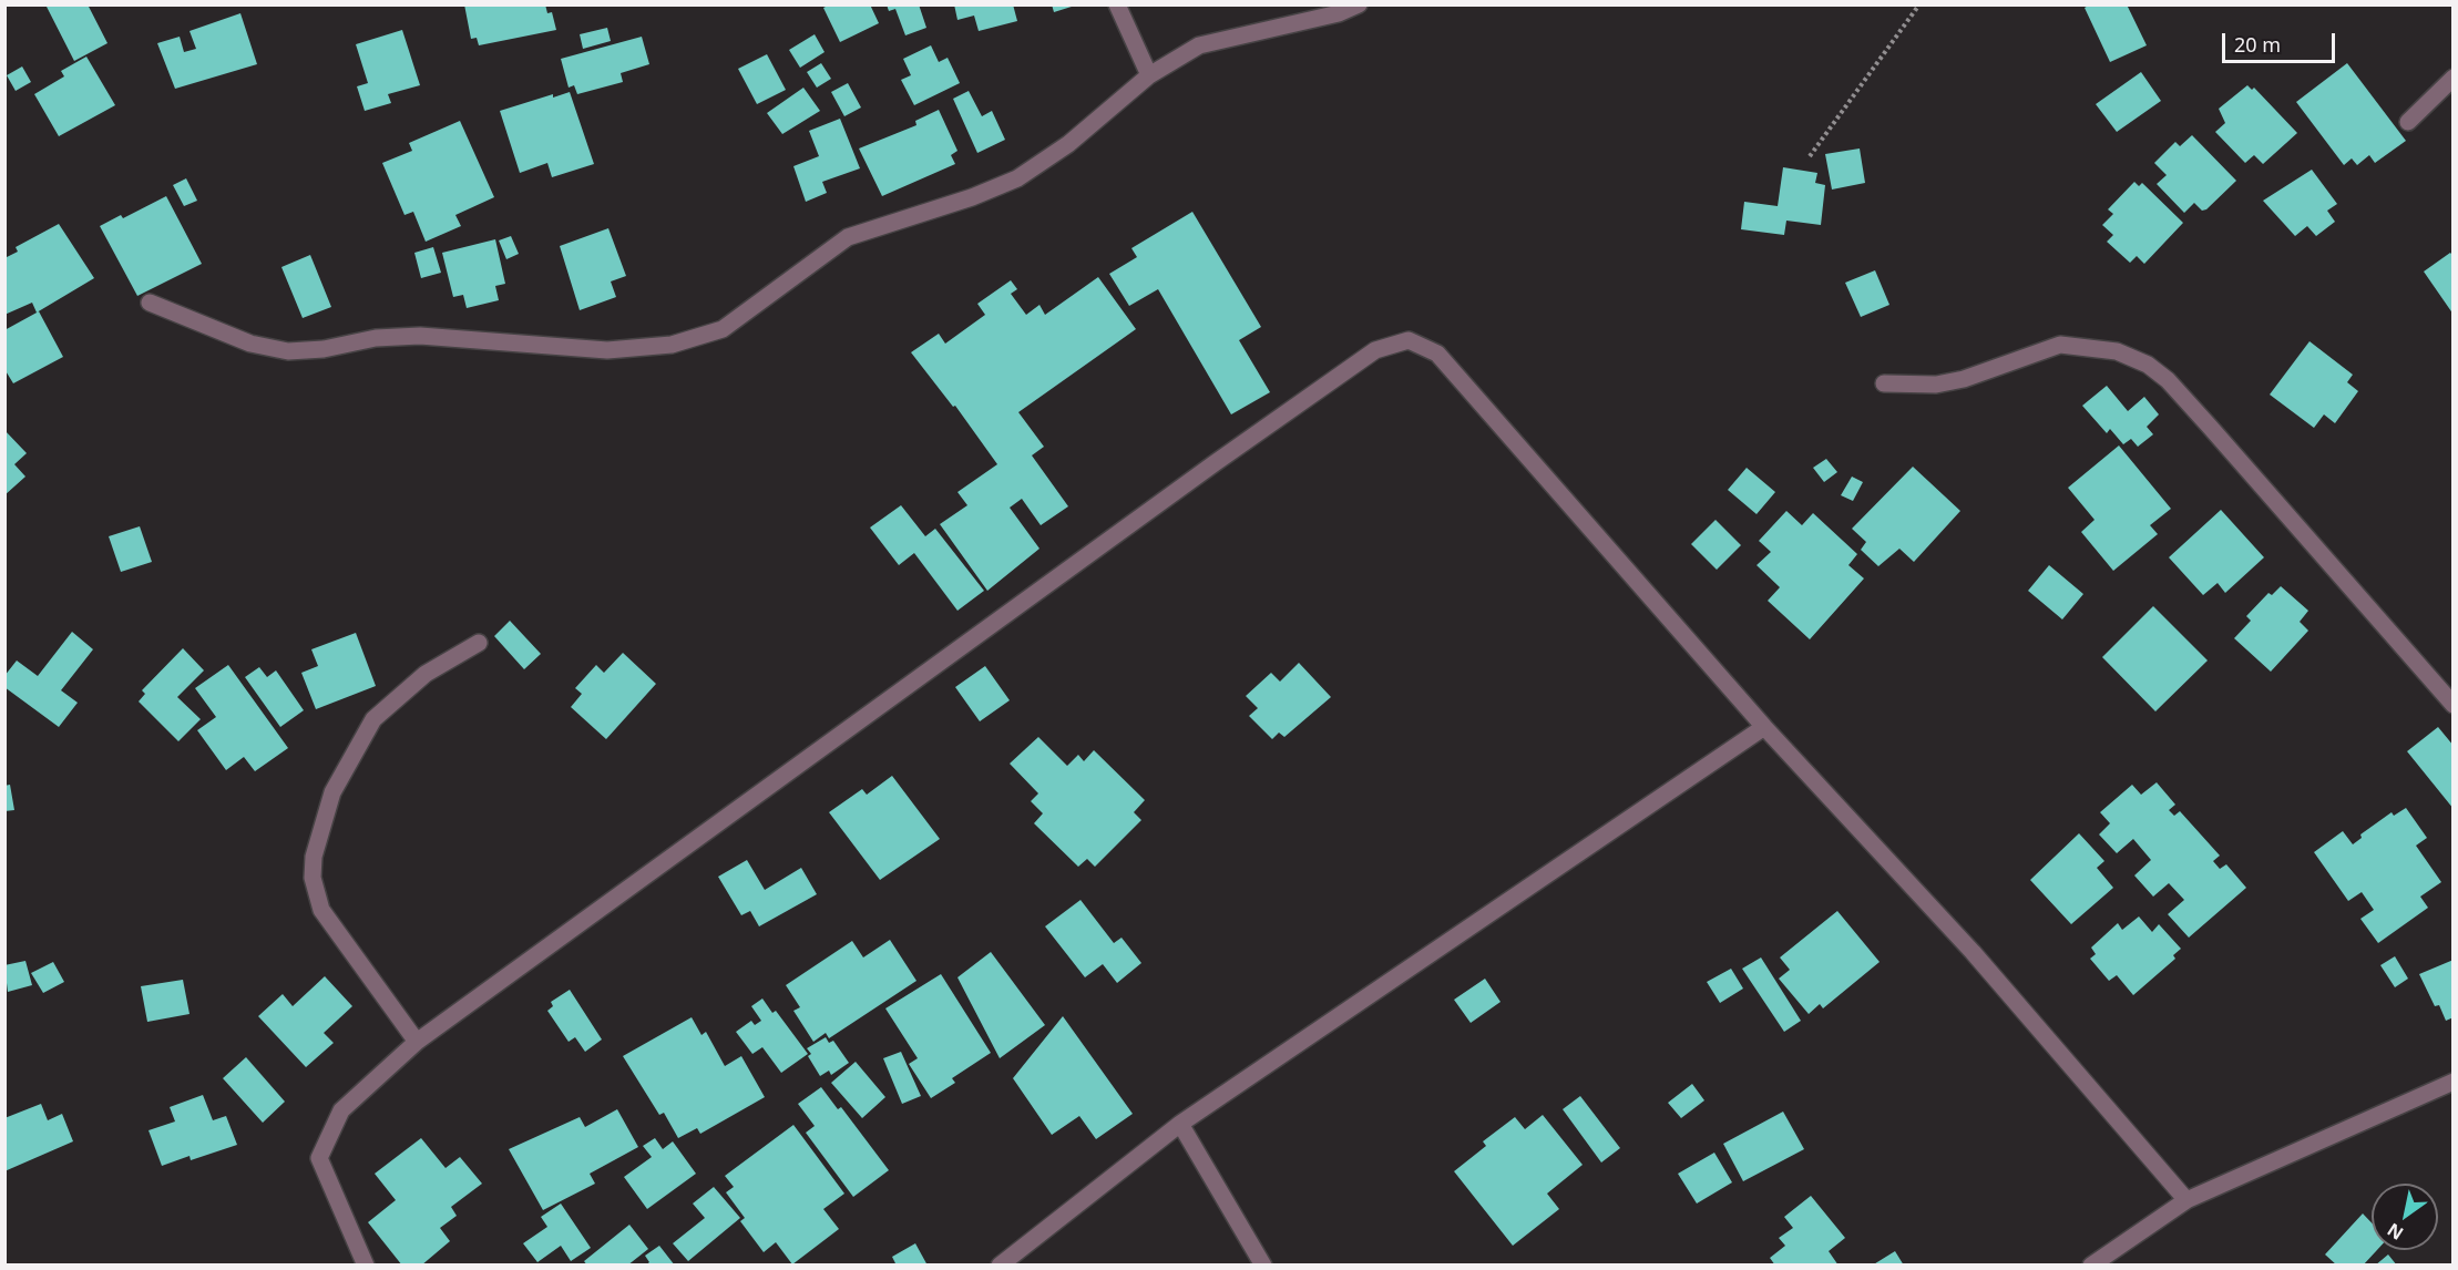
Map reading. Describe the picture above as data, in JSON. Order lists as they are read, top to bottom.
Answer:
{
  "scale_bar": "20 m",
  "north": "bottom left"
}
